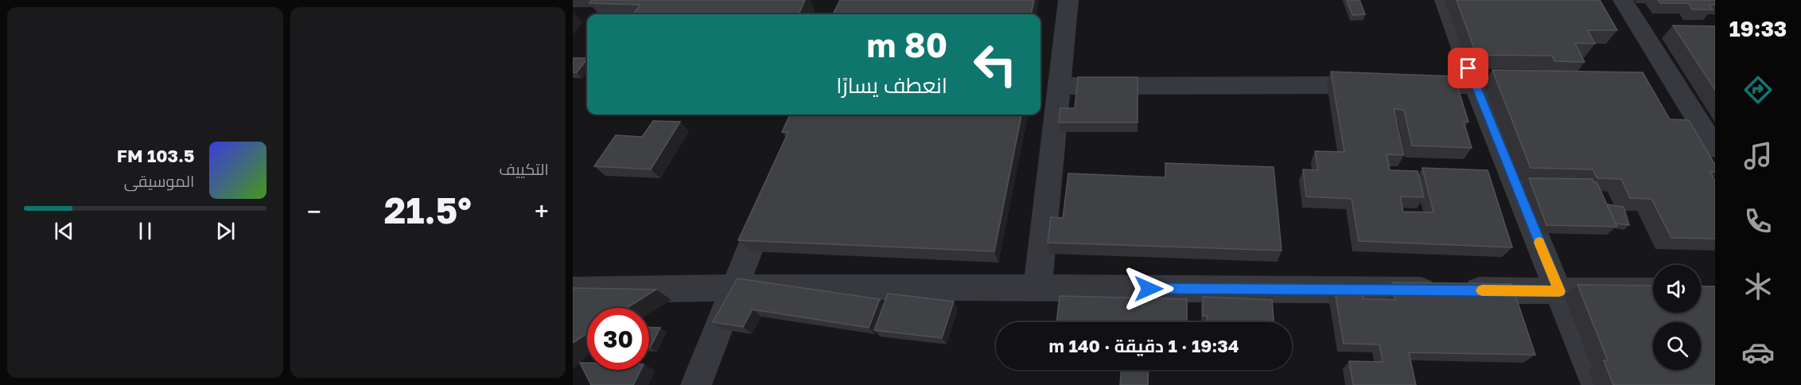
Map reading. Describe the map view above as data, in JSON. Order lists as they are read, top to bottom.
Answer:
{
  "page": {
    "tabs": "19:33",
    "tile": "التكييف",
    "turn": ["80 m", "انعطف يسارًا"],
    "song": ["103.5 FM", "الموسيقى"],
    "heat": ["−", "21.5°", "+"],
    "limit": "30",
    "trip": "19:34 · 1 دقيقة · 140 m"
  }
}
